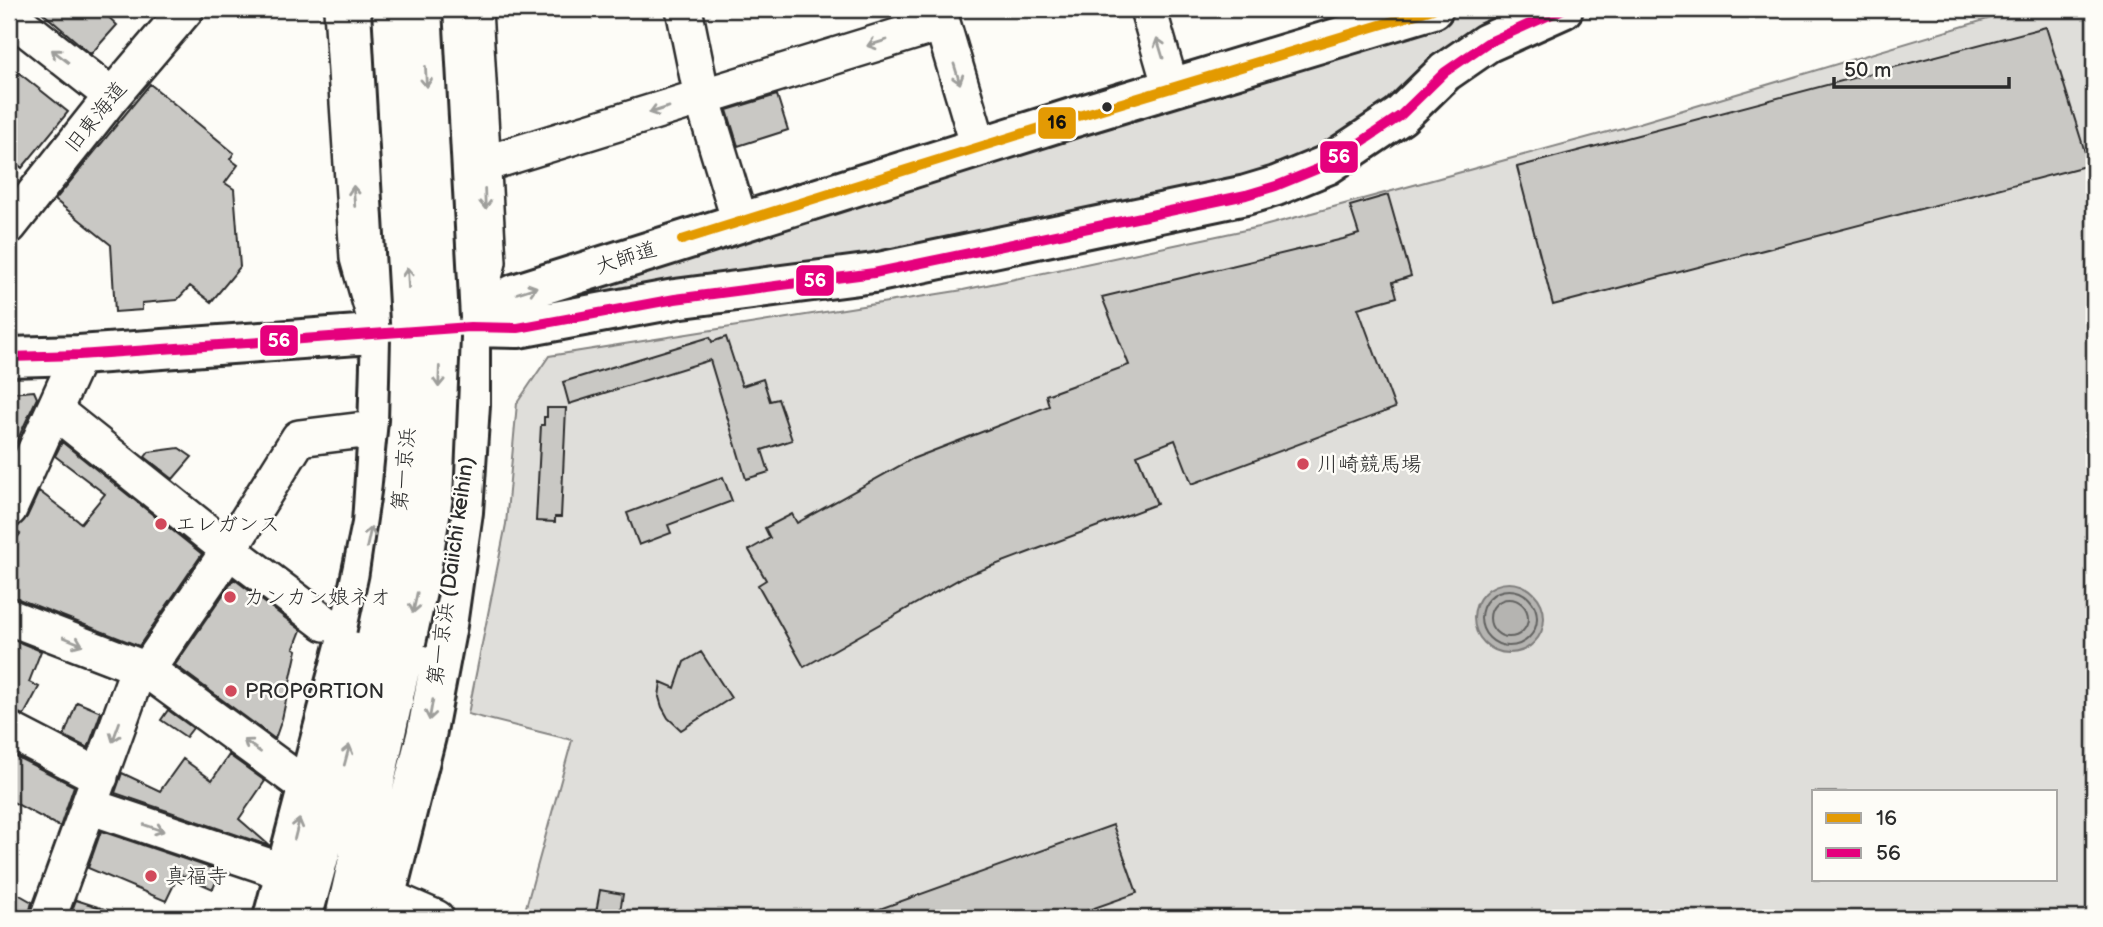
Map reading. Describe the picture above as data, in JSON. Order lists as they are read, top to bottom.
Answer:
{
  "streets": {
    "highway": ["大師道", "第一京浜", "第一京浜 (Daiichi keihin)"],
    "street": ["旧東海道"]
  },
  "crossings": [
    ["大師道", "第一京浜 (Daiichi keihin)"]
  ],
  "places": [
    "川崎競馬場",
    "エレガンス",
    "カンカン娘ネオ",
    "PROPORTION",
    "真福寺"
  ],
  "lines": ["transit line 16", "transit line 56"],
  "legend": ["16", "56"],
  "scale_bar": "50 m"
}
